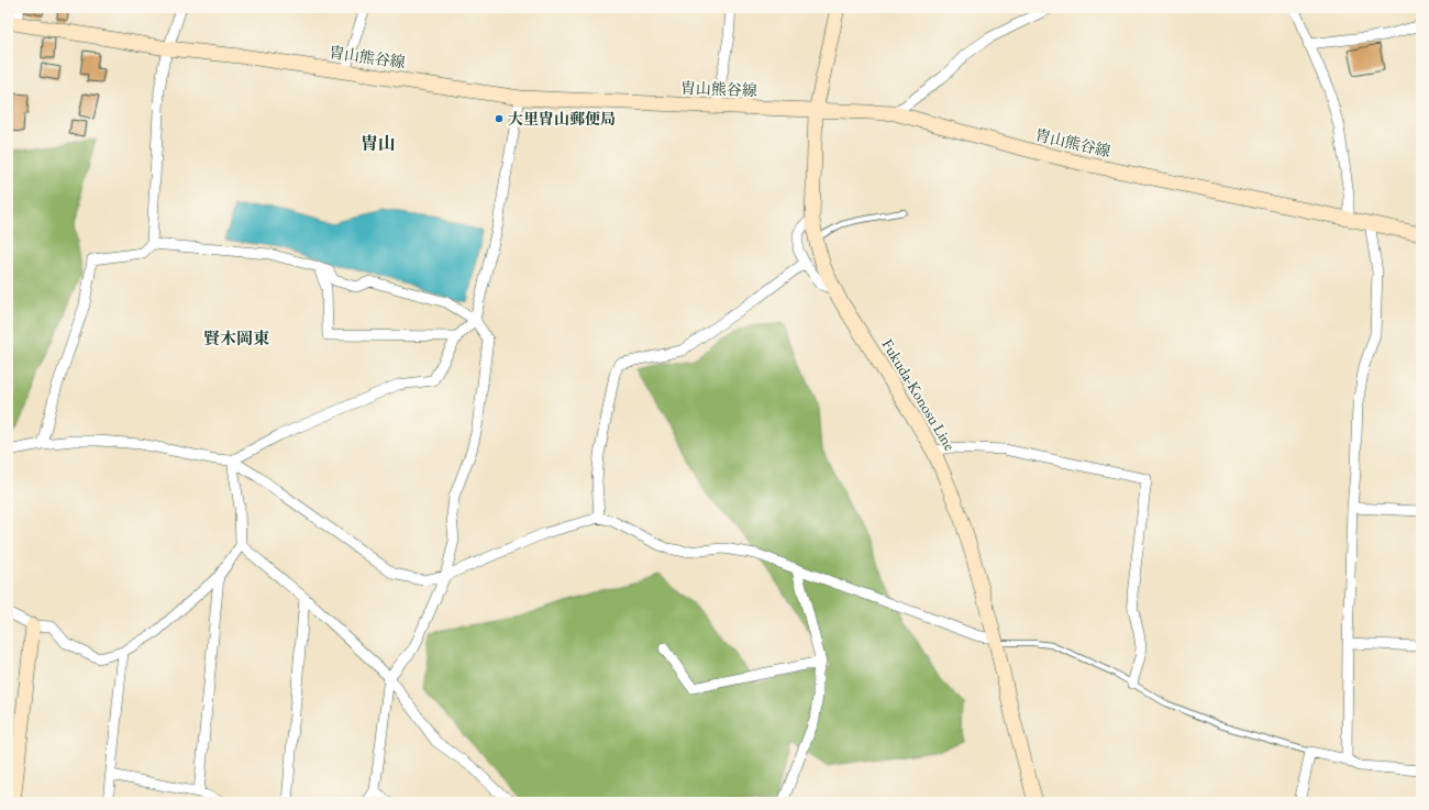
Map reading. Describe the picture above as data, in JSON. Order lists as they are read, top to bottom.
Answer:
{
  "streets": {
    "main road": ["胄山熊谷線", "Fukuda-Konosu Line"]
  },
  "crossings": [
    ["胄山熊谷線", "Fukuda-Konosu Line"]
  ],
  "districts": ["冑山", "賢木岡東"],
  "places": ["大里冑山郵便局"]
}
